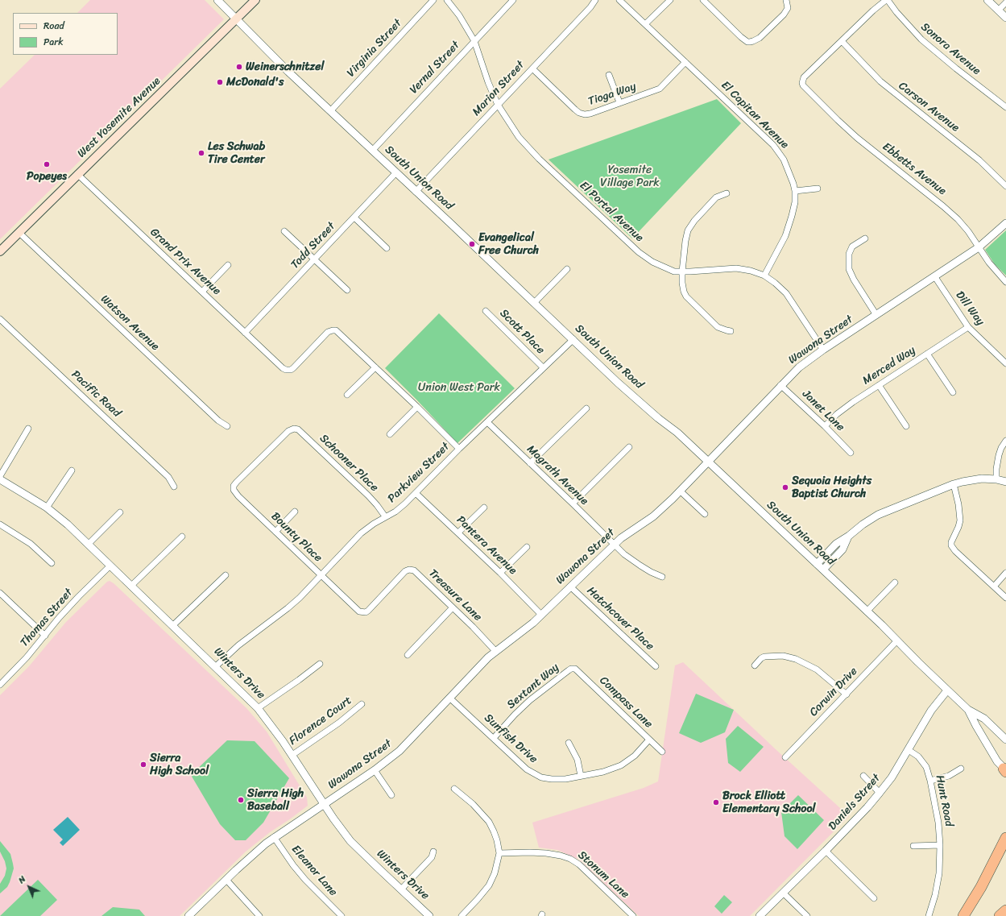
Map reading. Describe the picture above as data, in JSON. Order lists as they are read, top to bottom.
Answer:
{
  "streets": {
    "main road": ["West Yosemite Avenue"],
    "street": [
      "Virginia Street",
      "Sonora Avenue",
      "Vernal Street",
      "Marion Street",
      "Tioga Way",
      "Carson Avenue",
      "El Capitan Avenue",
      "Ebbetts Avenue",
      "South Union Road",
      "El Portal Avenue",
      "Todd Street",
      "Grand Prix Avenue",
      "Dill Way",
      "Watson Avenue",
      "Scott Place",
      "Wawona Street",
      "Merced Way",
      "Pacific Road",
      "Janet Lane",
      "Schooner Place",
      "Parkview Street",
      "Magrath Avenue",
      "Bounty Place",
      "Pantera Avenue",
      "Treasure Lane",
      "Thomas Street",
      "Hatchcover Place",
      "Winters Drive",
      "Sextant Way",
      "Corwin Drive",
      "Compass Lane",
      "Florence Court",
      "Sunfish Drive",
      "Hunt Road",
      "Daniels Street",
      "Eleanor Lane",
      "Stonum Lane"
    ]
  },
  "crossings": [
    ["Virginia Street", "South Union Road"],
    ["Vernal Street", "South Union Road"],
    ["Vernal Street", "El Portal Avenue"],
    ["Marion Street", "Tioga Way"],
    ["Marion Street", "South Union Road"],
    ["Marion Street", "El Portal Avenue"],
    ["Tioga Way", "El Capitan Avenue"],
    ["Carson Avenue", "Ebbetts Avenue"],
    ["El Capitan Avenue", "El Portal Avenue"],
    ["West Yosemite Avenue", "South Union Road"],
    ["West Yosemite Avenue", "Grand Prix Avenue"],
    ["West Yosemite Avenue", "Watson Avenue"],
    ["Ebbetts Avenue", "Wawona Street"],
    ["South Union Road", "Todd Street"],
    ["South Union Road", "Wawona Street"],
    ["South Union Road", "Parkview Street"],
    ["South Union Road", "Corwin Drive"],
    ["South Union Road", "Daniels Street"],
    ["El Portal Avenue", "Wawona Street"],
    ["Todd Street", "Grand Prix Avenue"],
    ["Dill Way", "Wawona Street"],
    ["Dill Way", "Merced Way"],
    ["Scott Place", "Parkview Street"],
    ["Wawona Street", "Janet Lane"],
    ["Wawona Street", "Magrath Avenue"],
    ["Wawona Street", "Pantera Avenue"],
    ["Wawona Street", "Treasure Lane"],
    ["Wawona Street", "Hatchcover Place"],
    ["Wawona Street", "Winters Drive"],
    ["Wawona Street", "Sunfish Drive"],
    ["Wawona Street", "Eleanor Lane"],
    ["Merced Way", "Janet Lane"],
    ["Schooner Place", "Parkview Street"],
    ["Schooner Place", "Bounty Place"],
    ["Parkview Street", "Magrath Avenue"],
    ["Parkview Street", "Bounty Place"],
    ["Parkview Street", "Pantera Avenue"],
    ["Parkview Street", "Winters Drive"],
    ["Bounty Place", "Treasure Lane"],
    ["Thomas Street", "Winters Drive"],
    ["Winters Drive", "Florence Court"],
    ["Sextant Way", "Compass Lane"],
    ["Sextant Way", "Sunfish Drive"],
    ["Compass Lane", "Sunfish Drive"],
    ["Hunt Road", "Daniels Street"]
  ],
  "parks": ["Yosemite Village Park", "Union West Park"],
  "places": [
    "Weinerschnitzel",
    "McDonald's",
    "Les Schwab Tire Center",
    "Popeyes",
    "Evangelical Free Church",
    "Sequoia Heights Baptist Church",
    "Sierra High School",
    "Sierra High Baseball",
    "Brock Elliott Elementary School"
  ],
  "legend": ["Road", "Park"],
  "north": "top left"
}
